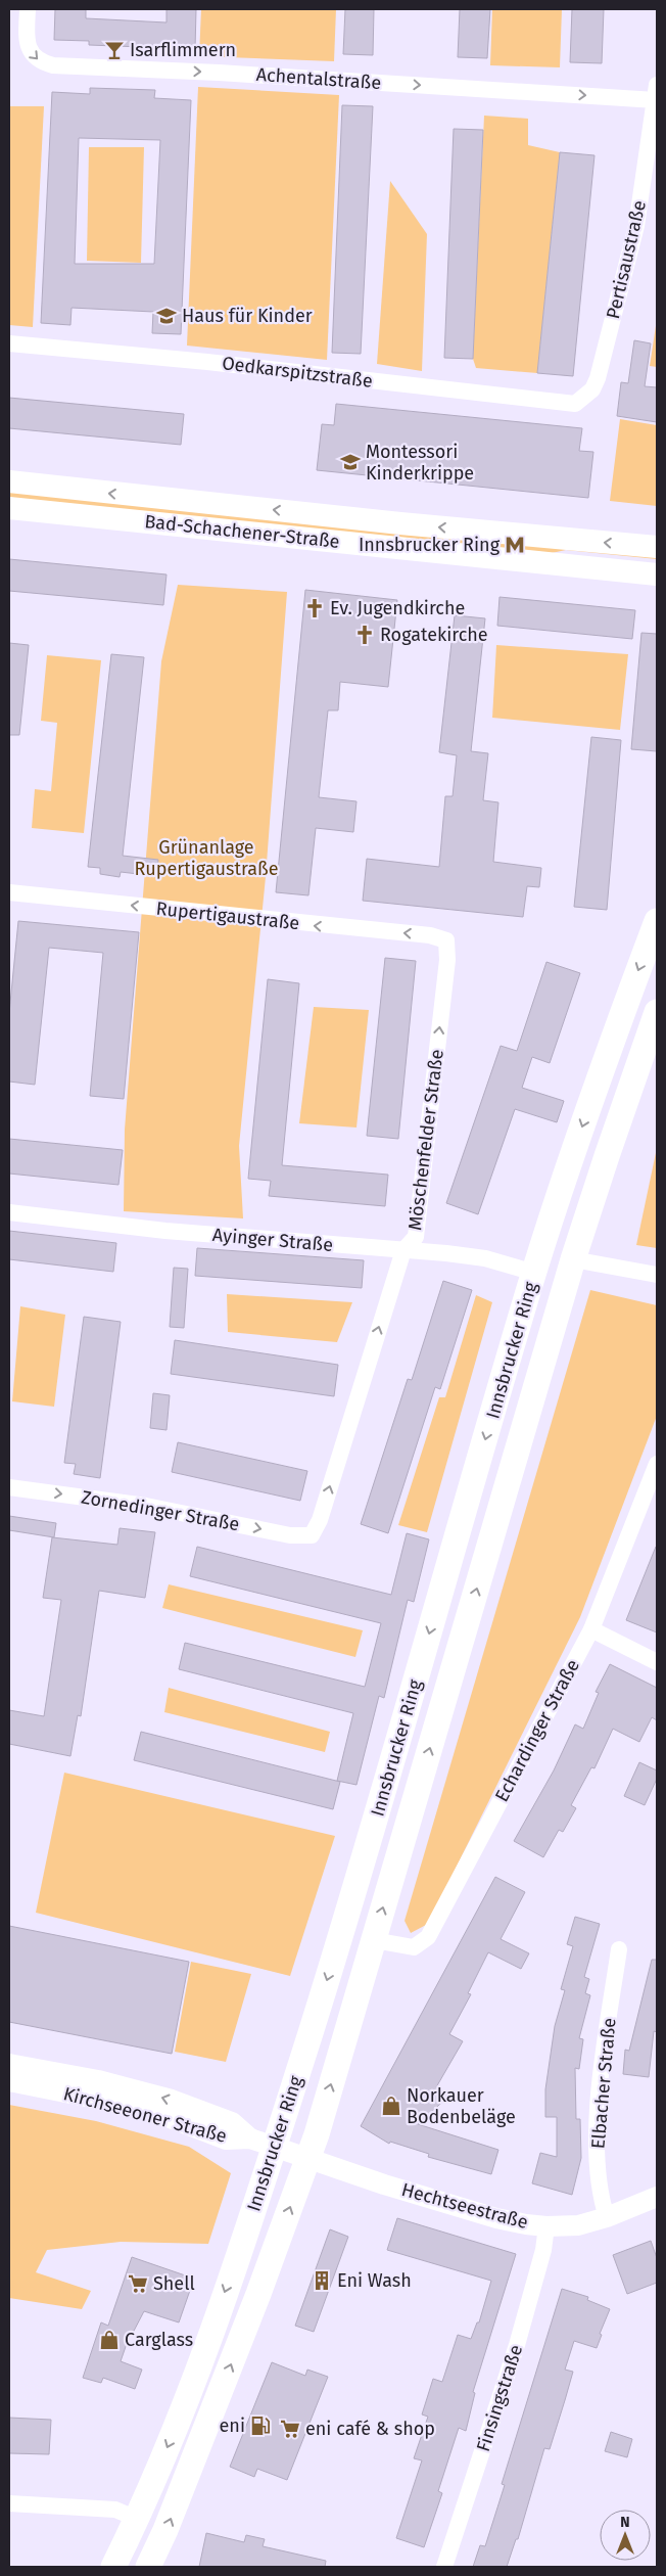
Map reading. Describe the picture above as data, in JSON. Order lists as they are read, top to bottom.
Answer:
{
  "streets": {
    "main road": ["Bad-Schachener-Straße", "Innsbrucker Ring"],
    "street": [
      "Achentalstraße",
      "Pertisaustraße",
      "Oedkarspitzstraße",
      "Rupertigaustraße",
      "Möschenfelder Straße",
      "Ayinger Straße",
      "Zornedinger Straße",
      "Echardinger Straße",
      "Elbacher Straße",
      "Kirchseeoner Straße",
      "Hechtseestraße",
      "Finsingstraße"
    ]
  },
  "crossings": [
    ["Achentalstraße", "Pertisaustraße"],
    ["Pertisaustraße", "Oedkarspitzstraße"],
    ["Rupertigaustraße", "Möschenfelder Straße"],
    ["Möschenfelder Straße", "Ayinger Straße"],
    ["Möschenfelder Straße", "Zornedinger Straße"],
    ["Ayinger Straße", "Innsbrucker Ring"],
    ["Innsbrucker Ring", "Echardinger Straße"],
    ["Innsbrucker Ring", "Kirchseeoner Straße"],
    ["Innsbrucker Ring", "Hechtseestraße"],
    ["Elbacher Straße", "Hechtseestraße"],
    ["Kirchseeoner Straße", "Hechtseestraße"],
    ["Hechtseestraße", "Finsingstraße"]
  ],
  "one_way": [
    "Achentalstraße",
    "Rupertigaustraße",
    "Möschenfelder Straße",
    "Zornedinger Straße"
  ],
  "parks": ["Grünanlage Rupertigaustraße"],
  "places": {
    "bar": ["Isarflimmern"],
    "school or university": ["Haus für Kinder", "Montessori Kinderkrippe"],
    "metro station": ["Innsbrucker Ring"],
    "church": ["Ev. Jugendkirche", "Rogatekirche"],
    "shop": ["Norkauer Bodenbeläge", "Carglass"],
    "building": ["Eni Wash"],
    "supermarket": ["Shell", "eni café & shop"],
    "fuel station": ["eni"]
  },
  "north": "top"
}
